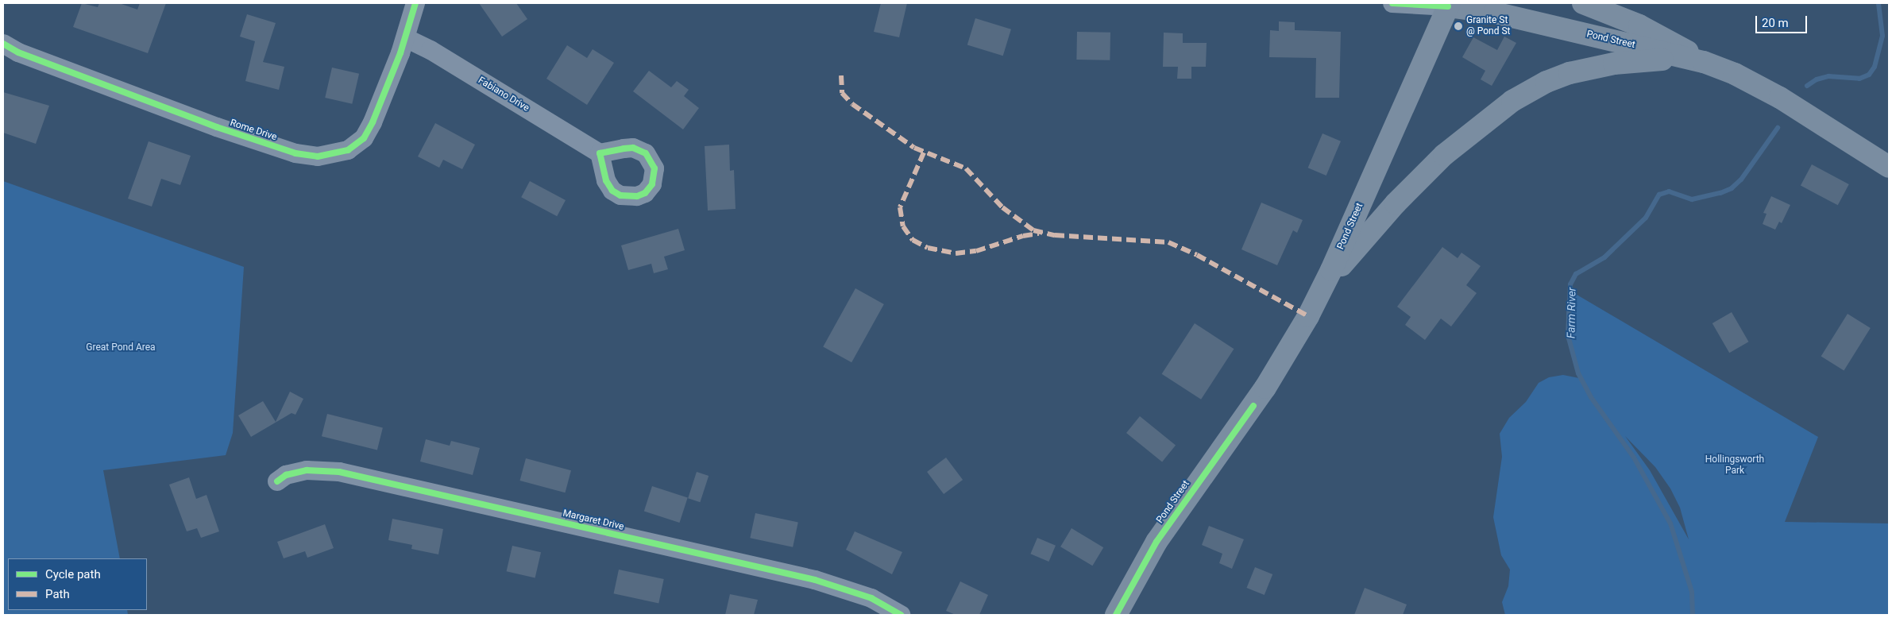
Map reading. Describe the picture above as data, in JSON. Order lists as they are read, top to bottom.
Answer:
{
  "streets": {
    "main road": ["Pond Street"],
    "street": ["Fabiano Drive", "Rome Drive", "Margaret Drive"]
  },
  "crossings": [
    ["Fabiano Drive", "Rome Drive"]
  ],
  "water": ["Farm River"],
  "parks": ["Great Pond Area", "Hollingsworth Park"],
  "places": ["Granite St @ Pond St"],
  "legend": ["Cycle path", "Path"],
  "scale_bar": "20 m"
}
